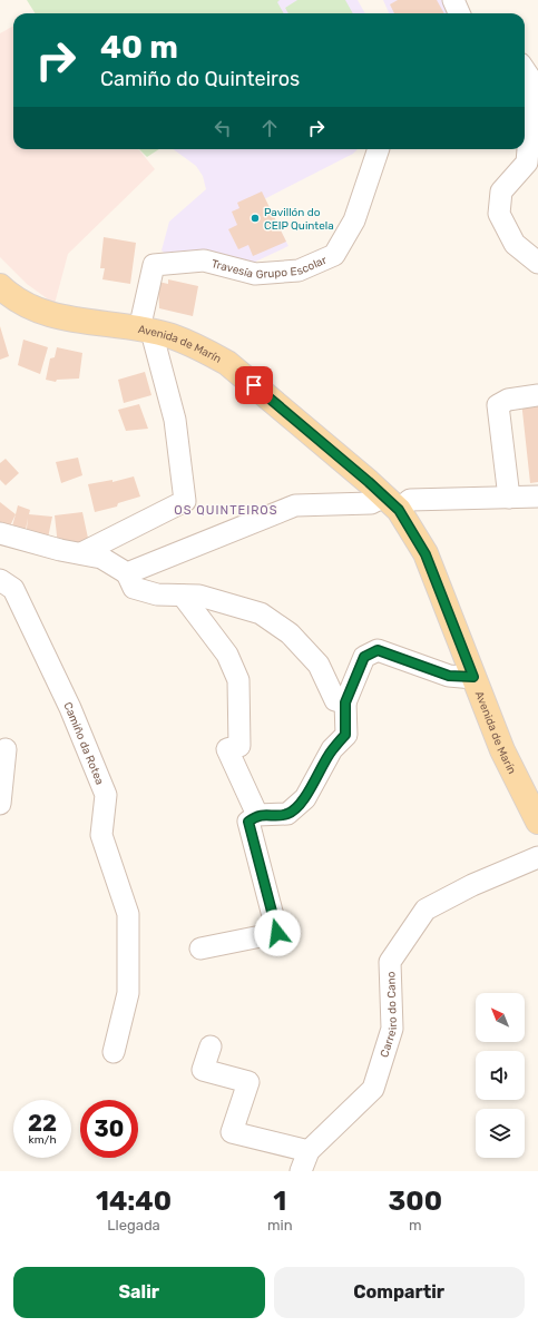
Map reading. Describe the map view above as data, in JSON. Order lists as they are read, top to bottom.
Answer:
{
  "streets": {
    "main road": ["Avenida de Marín"],
    "street": ["Travesía Grupo Escolar", "Camiño da Rotea", "Carreiro do Cano"]
  },
  "crossings": [
    ["Travesía Grupo Escolar", "Avenida de Marín"]
  ],
  "districts": ["OS QUINTEIROS"],
  "places": ["Pavillón do CEIP Quintela"],
  "north": "top left",
  "page": {
    "turn": ["40 m", "Camiño do Quinteiros"],
    "speed": "22 km/h",
    "limit": "30",
    "eta": [
      "14:40",
      "Llegada",
      "1",
      "min",
      "300",
      "m"
    ],
    "buttons": ["Salir", "Compartir"]
  }
}
